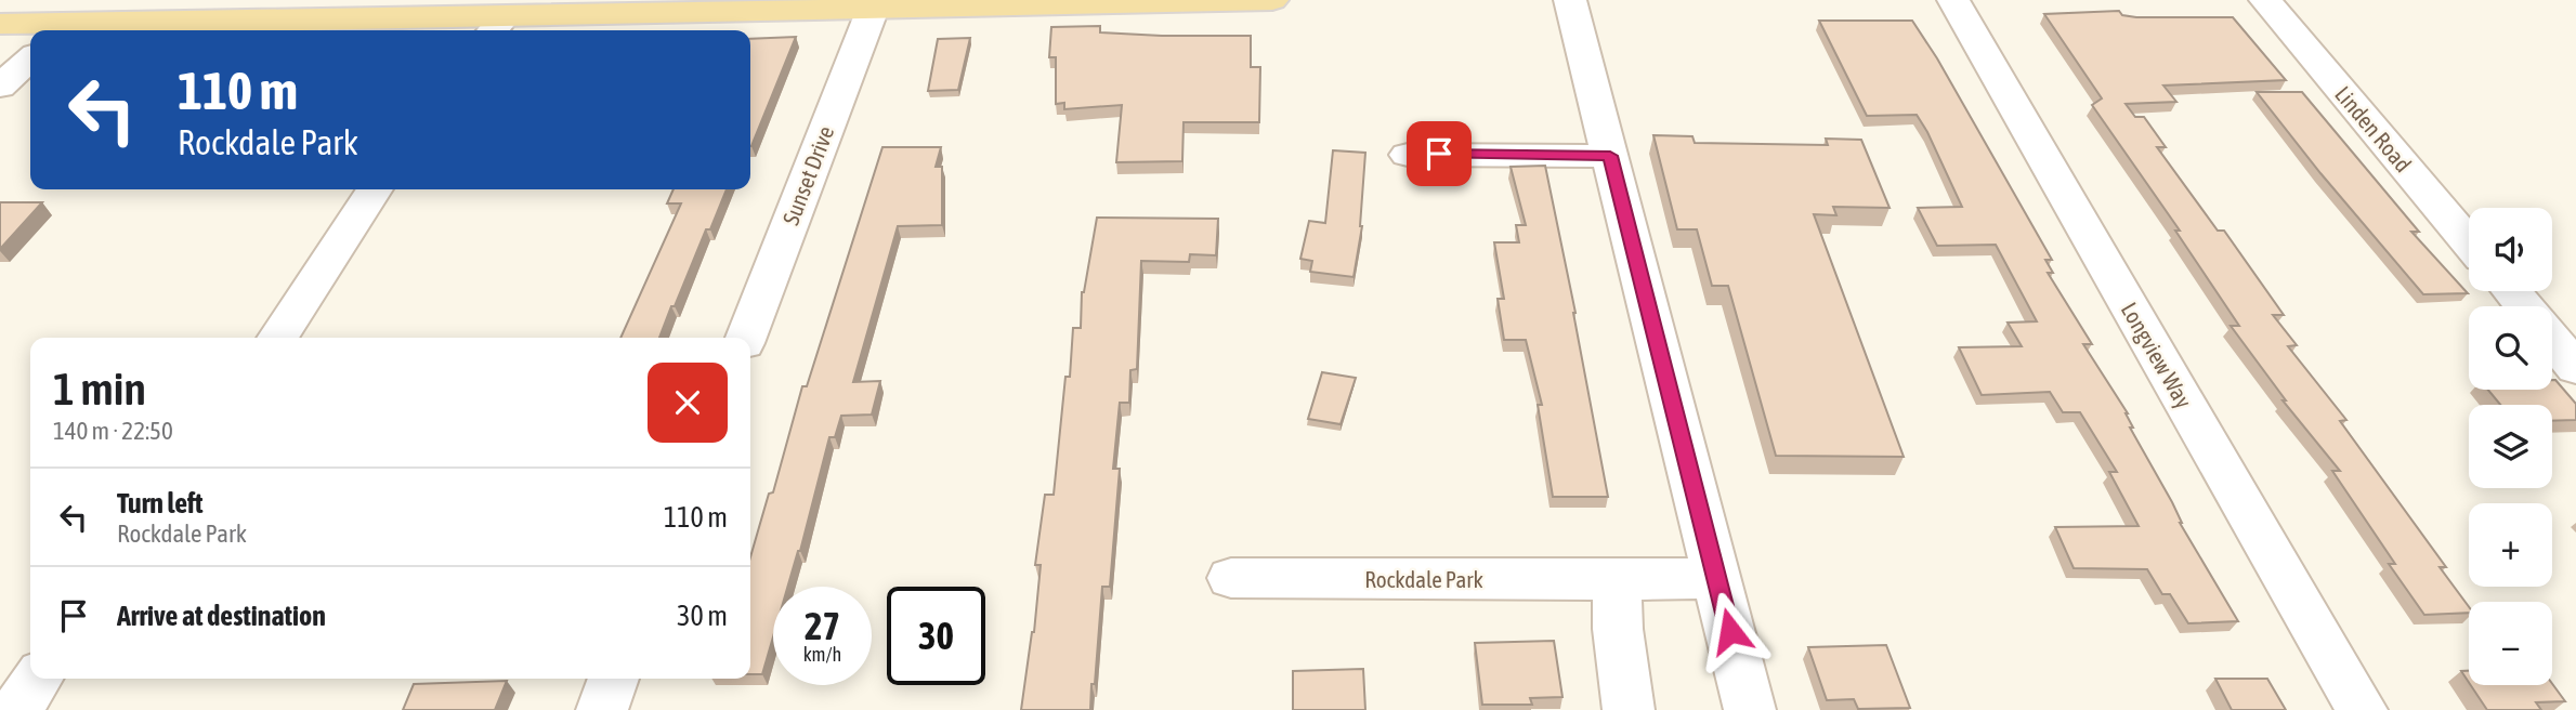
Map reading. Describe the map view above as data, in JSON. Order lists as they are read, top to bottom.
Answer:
{
  "streets": {
    "street": [
      "Linden Road",
      "Sunset Drive",
      "Longview Way",
      "Rockdale Park"
    ]
  },
  "page": {
    "turn": ["110 m", "Rockdale Park"],
    "map_buttons": ["+", "−"],
    "heading": ["1 min", "140 m · 22:50"],
    "list": [
      {
        "name": "Turn left",
        "note": "Rockdale Park",
        "value": "110 m"
      },
      {
        "name": "Arrive at destination",
        "value": "30 m"
      }
    ],
    "speed": "27 km/h",
    "limit": "30"
  }
}
